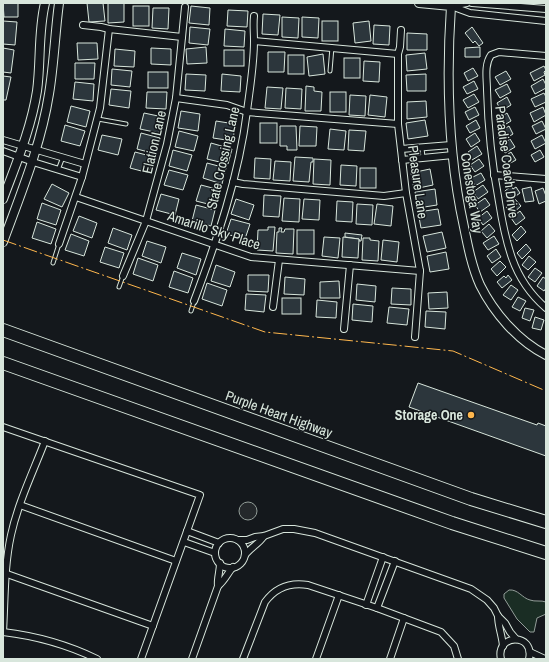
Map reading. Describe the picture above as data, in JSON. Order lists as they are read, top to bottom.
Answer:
{
  "streets": {
    "highway": ["Purple Heart Highway"],
    "street": [
      "Elation Lane",
      "State Crossing Lane",
      "Paradise Coach Drive",
      "Pleasure Lane",
      "Conestoga Way",
      "Amarillo Sky Place"
    ]
  },
  "crossings": [
    ["Elation Lane", "Amarillo Sky Place"],
    ["State Crossing Lane", "Amarillo Sky Place"],
    ["Pleasure Lane", "Amarillo Sky Place"]
  ],
  "places": ["Storage One"]
}
